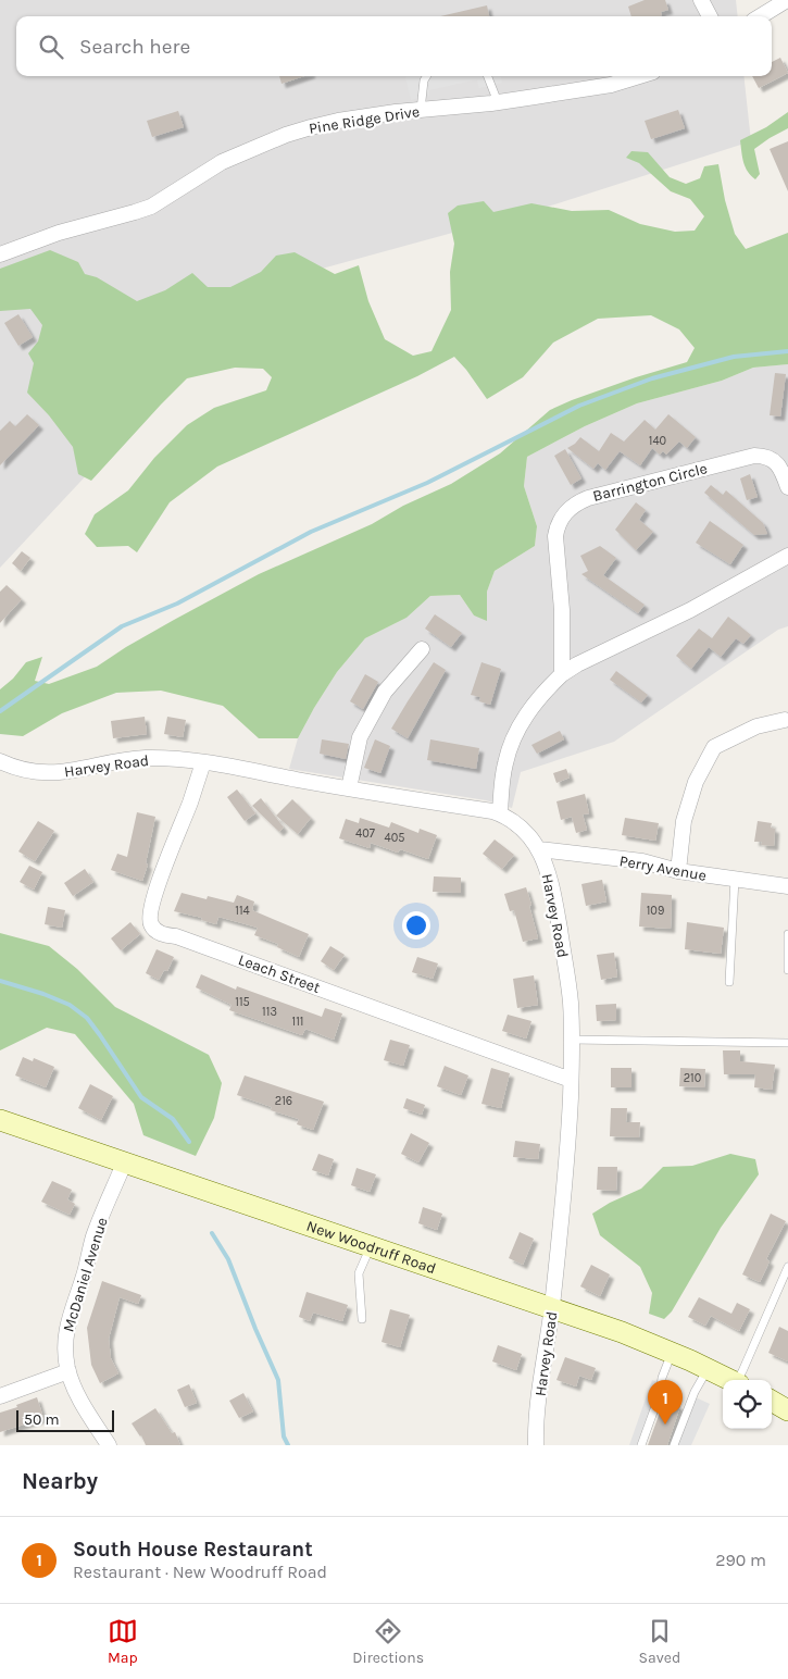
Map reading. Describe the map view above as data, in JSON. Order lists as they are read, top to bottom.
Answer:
{
  "streets": {
    "main road": ["New Woodruff Road"],
    "street": [
      "Pine Ridge Drive",
      "Barrington Circle",
      "Harvey Road",
      "Perry Avenue",
      "Leach Street",
      "McDaniel Avenue"
    ]
  },
  "crossings": [
    ["Harvey Road", "Perry Avenue"],
    ["Harvey Road", "Leach Street"],
    ["Harvey Road", "New Woodruff Road"],
    ["New Woodruff Road", "McDaniel Avenue"]
  ],
  "house_numbers": [
    "140",
    "407",
    "405",
    "114",
    "109",
    "115",
    "113",
    "111",
    "210",
    "216"
  ],
  "scale_bar": "50 m",
  "page": {
    "search": "Search here",
    "pins": "1",
    "scale": "50 m",
    "heading": "Nearby",
    "list": [
      {
        "mark": "1",
        "name": "South House Restaurant",
        "note": "Restaurant · New Woodruff Road",
        "value": "290 m"
      }
    ],
    "nav": ["Map", "Directions", "Saved"]
  }
}
